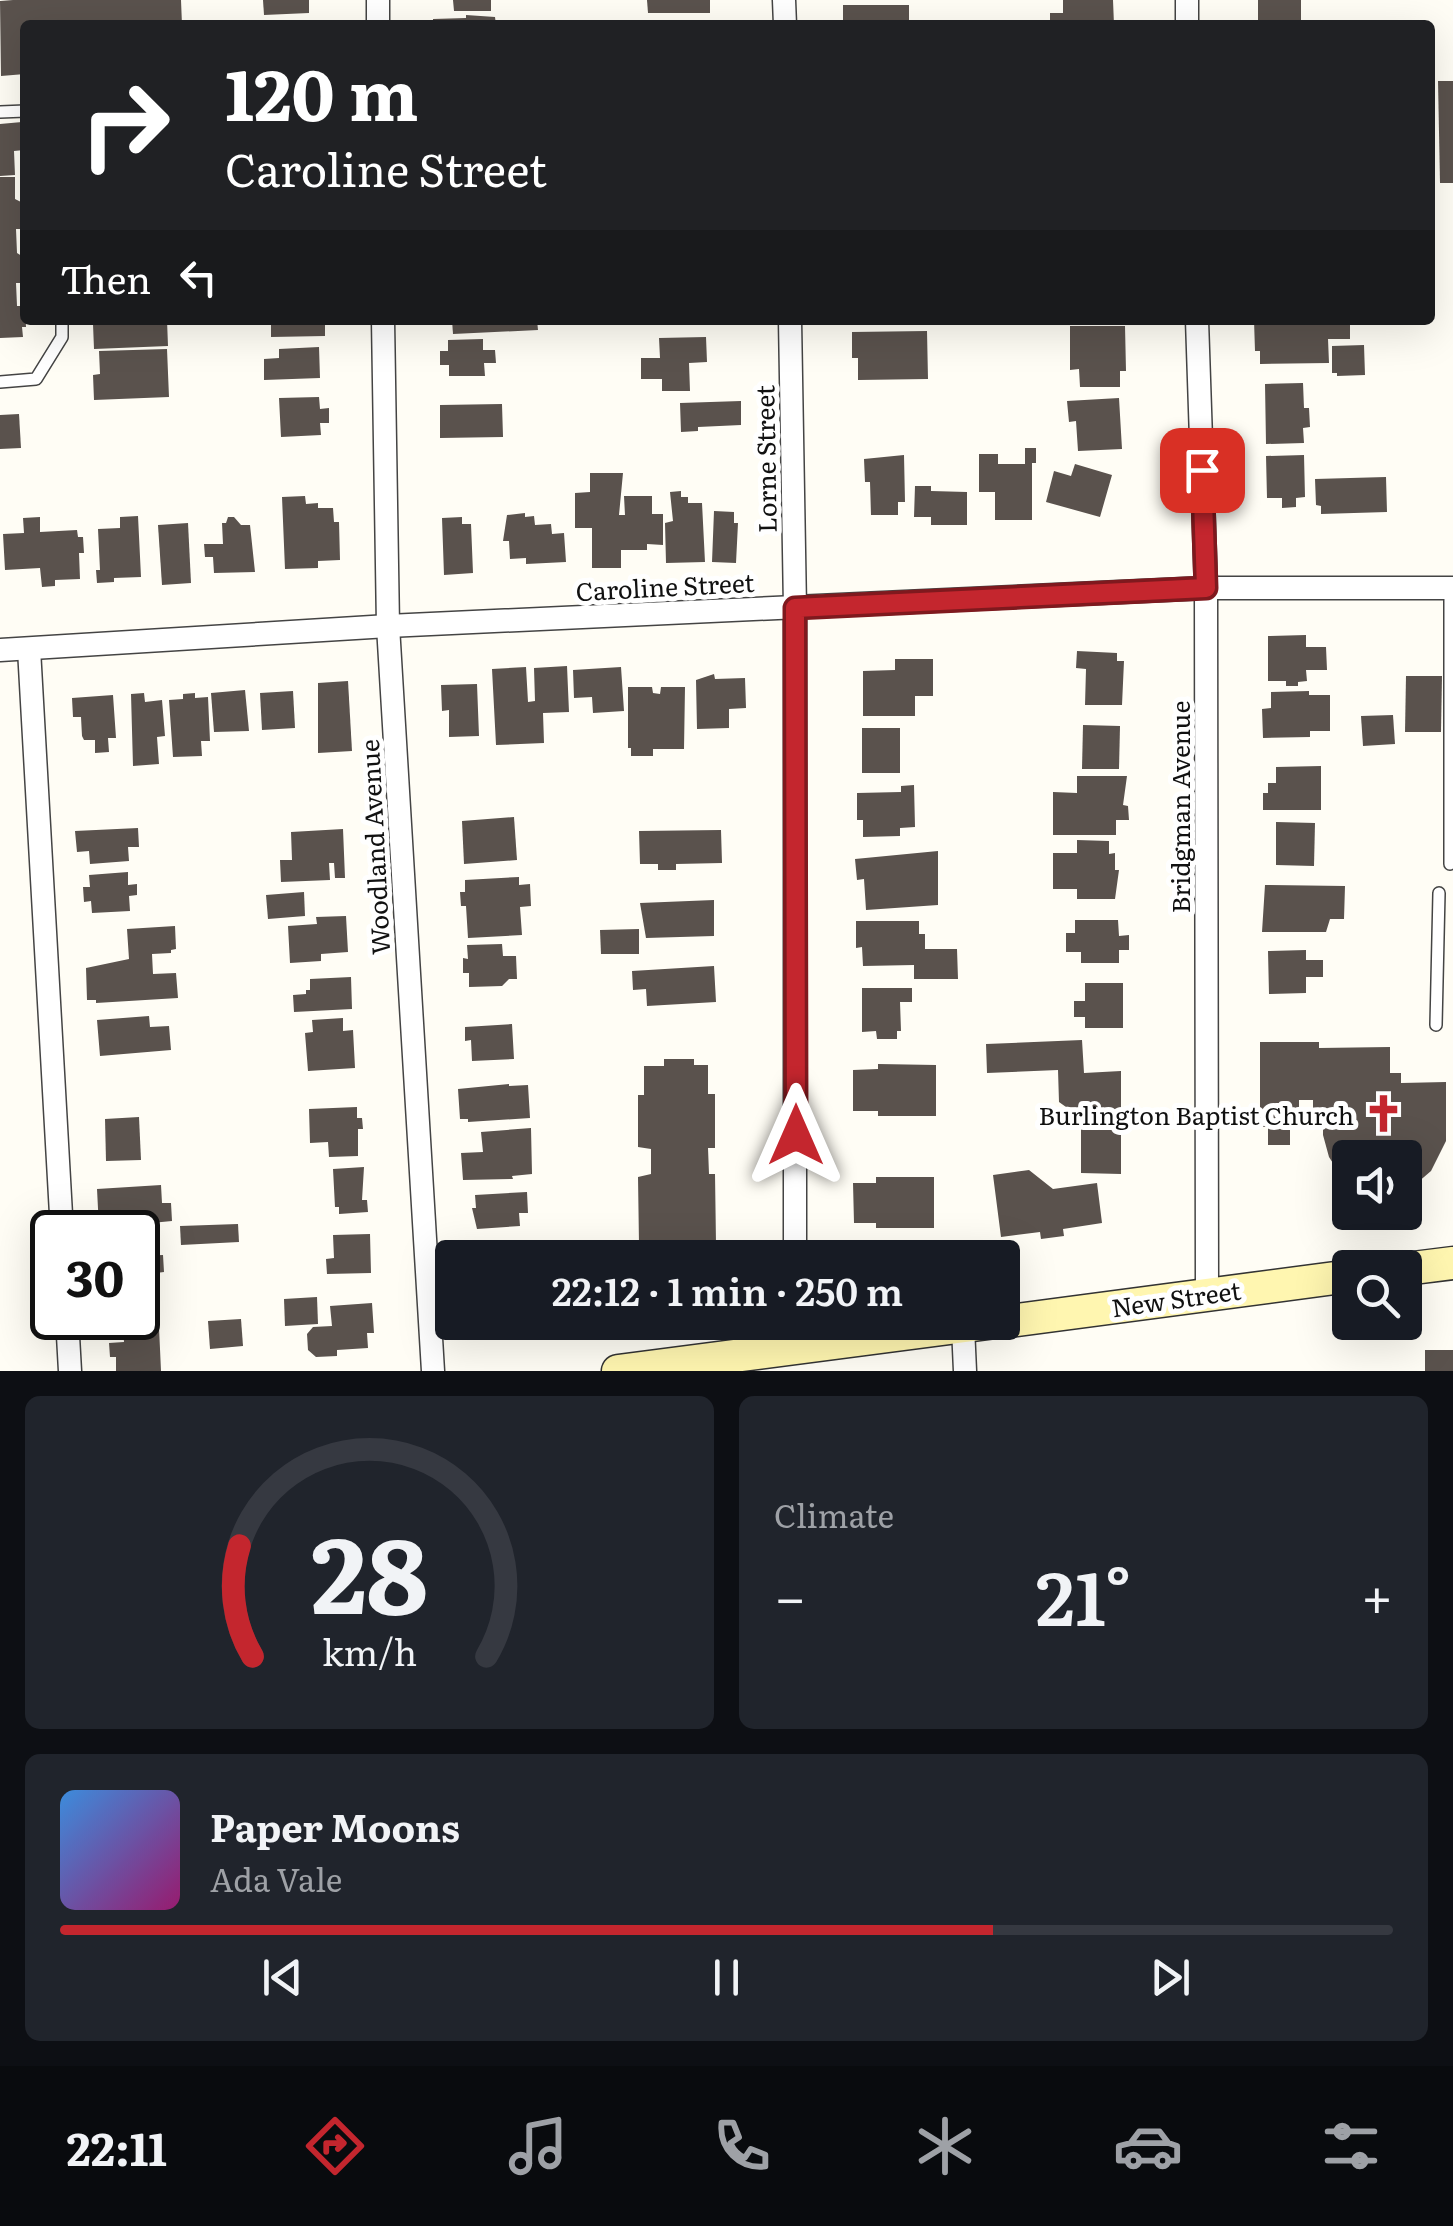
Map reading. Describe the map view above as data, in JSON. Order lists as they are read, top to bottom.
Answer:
{
  "streets": {
    "main road": ["New Street"],
    "street": [
      "Lorne Street",
      "Caroline Street",
      "Bridgman Avenue",
      "Woodland Avenue"
    ]
  },
  "crossings": [
    ["Lorne Street", "Caroline Street"],
    ["Caroline Street", "Bridgman Avenue"],
    ["Caroline Street", "Woodland Avenue"],
    ["Bridgman Avenue", "New Street"]
  ],
  "places": {
    "church": ["Burlington Baptist Church"]
  },
  "page": {
    "turn": ["120 m", "Caroline Street"],
    "then": "Then",
    "limit": "30",
    "trip": "22:12 · 1 min · 250 m",
    "tile": "Climate",
    "heat": ["−", "21°", "+"],
    "song": ["Paper Moons", "Ada Vale"],
    "tabs": "22:11",
    "gauge": ["28", "km/h"]
  }
}
